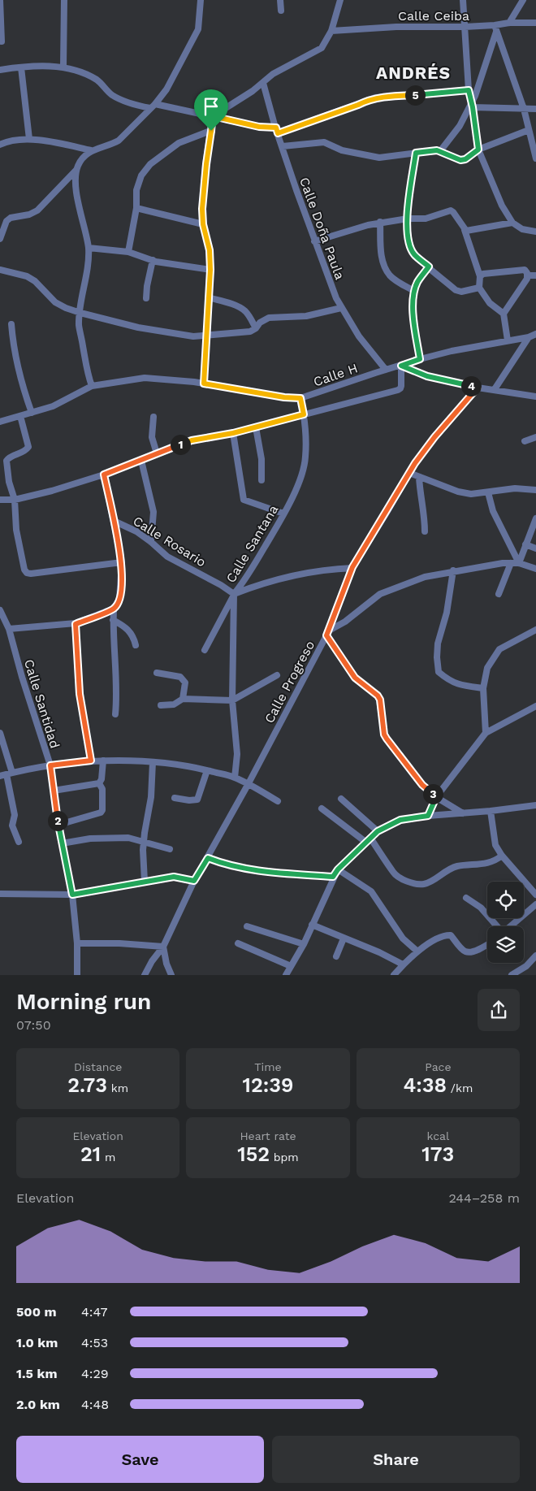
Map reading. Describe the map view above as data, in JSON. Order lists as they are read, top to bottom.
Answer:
{
  "streets": {
    "street": [
      "Calle Ceiba",
      "Calle Doña Paula",
      "Calle H",
      "Calle Rosario",
      "Calle Santana",
      "Calle Progreso",
      "Calle Santidad"
    ]
  },
  "crossings": [
    ["Calle Doña Paula", "Calle H"],
    ["Calle H", "Calle Santana"],
    ["Calle Rosario", "Calle Santana"]
  ],
  "districts": ["ANDRÉS"],
  "page": {
    "pins": [
      "5",
      "4",
      "1",
      "3",
      "2"
    ],
    "heading": ["Morning run", "07:50"],
    "stats": [
      ["Distance", "2.73 km"],
      ["Time", "12:39"],
      ["Pace", "4:38 /km"],
      ["Elevation", "21 m"],
      ["Heart rate", "152 bpm"],
      ["kcal", "173"]
    ],
    "chart": ["Elevation", "244–258 m"],
    "list": [
      {
        "name": "500 m",
        "note": "4:47"
      },
      {
        "name": "1.0 km",
        "note": "4:53"
      },
      {
        "name": "1.5 km",
        "note": "4:29"
      },
      {
        "name": "2.0 km",
        "note": "4:48"
      }
    ],
    "buttons": ["Save", "Share"]
  }
}
